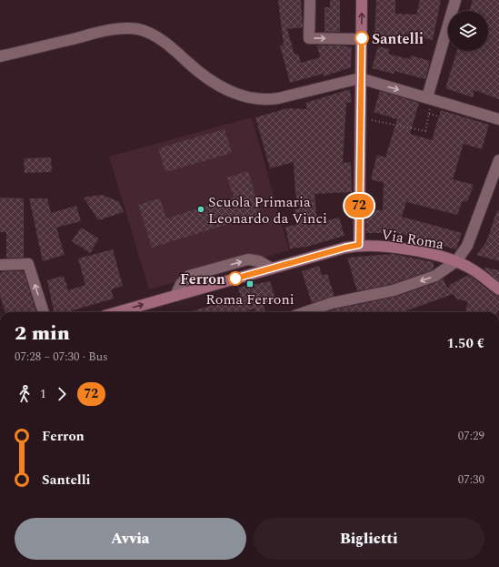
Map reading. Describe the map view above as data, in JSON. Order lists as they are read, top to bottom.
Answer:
{
  "streets": {
    "main road": ["Via Roma"]
  },
  "places": {
    "other": ["Santelli", "Scuola Primaria Leonardo da Vinci", "Ferron"],
    "transit": ["Roma Ferroni"]
  },
  "lines": ["bus line 72"],
  "page": {
    "on_map": "72",
    "heading": ["2 min", "07:28 – 07:30 · Bus", "1.50 €"],
    "legs": ["1", "72"],
    "list": [
      {
        "name": "Ferron",
        "value": "07:29"
      },
      {
        "name": "Santelli",
        "value": "07:30"
      }
    ],
    "buttons": ["Avvia", "Biglietti"]
  }
}
